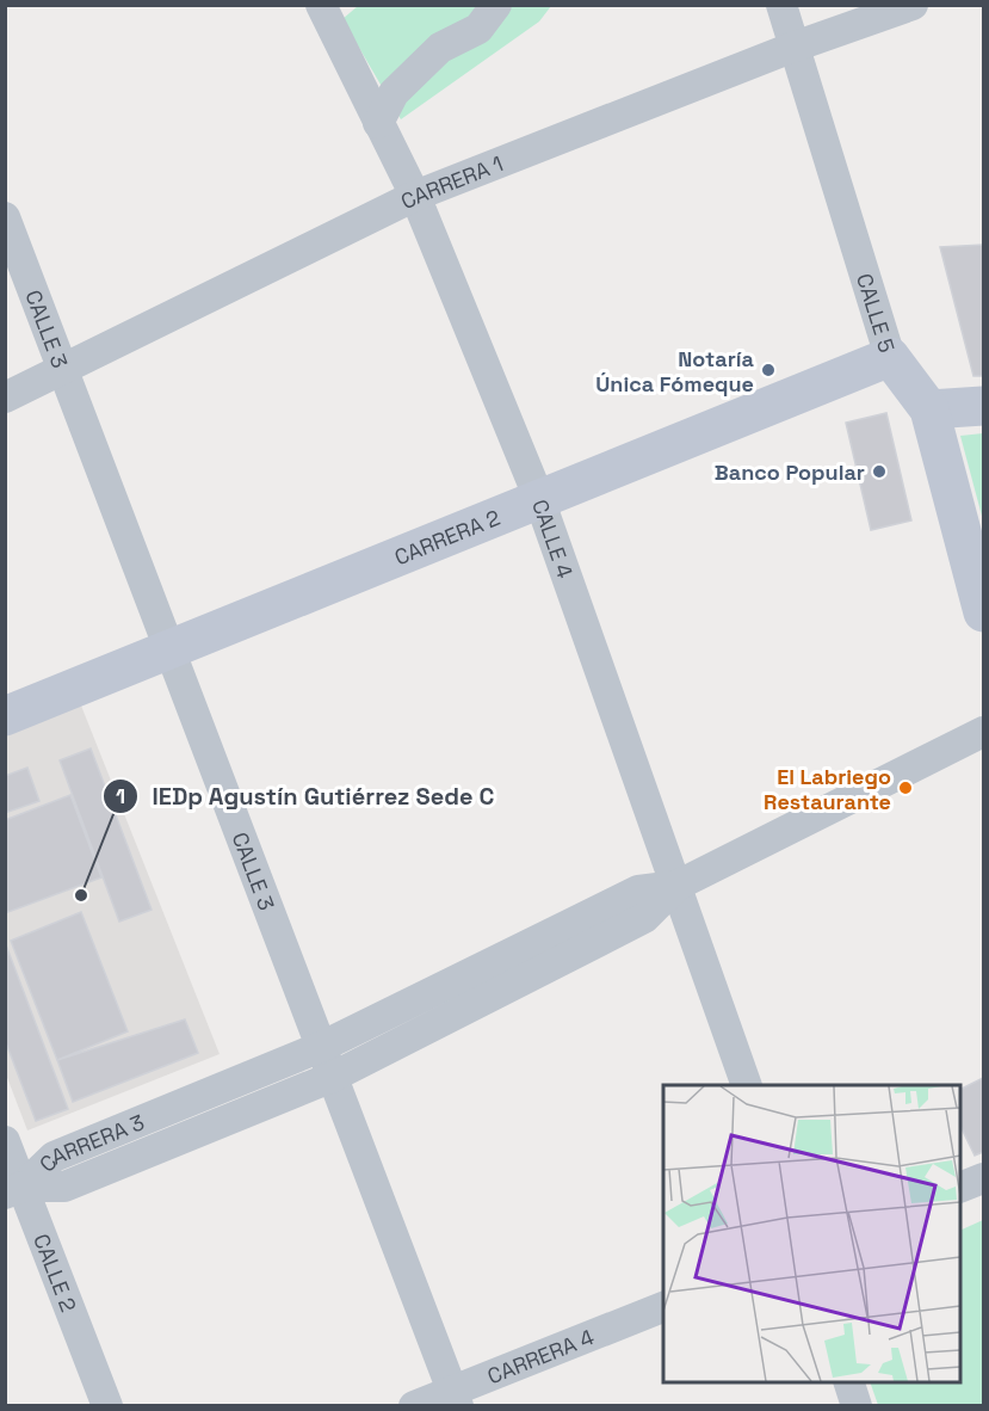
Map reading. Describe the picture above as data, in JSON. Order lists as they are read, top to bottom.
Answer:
{
  "streets": {
    "street": [
      "CARRERA 1",
      "CALLE 5",
      "CALLE 3",
      "CARRERA 2",
      "CALLE 4",
      "CARRERA 3",
      "CALLE 2",
      "CARRERA 4"
    ]
  },
  "crossings": [
    ["CARRERA 1", "CALLE 5"],
    ["CARRERA 1", "CALLE 3"],
    ["CARRERA 1", "CALLE 4"],
    ["CALLE 5", "CARRERA 2"],
    ["CALLE 3", "CARRERA 2"],
    ["CALLE 3", "CARRERA 3"],
    ["CALLE 3", "CARRERA 4"],
    ["CARRERA 2", "CALLE 4"],
    ["CALLE 4", "CARRERA 3"],
    ["CARRERA 3", "CALLE 2"]
  ],
  "places": [
    "Notaría Única Fómeque",
    "Banco Popular",
    "El Labriego Restaurante",
    "IEDp Agustín Gutiérrez Sede C"
  ]
}
